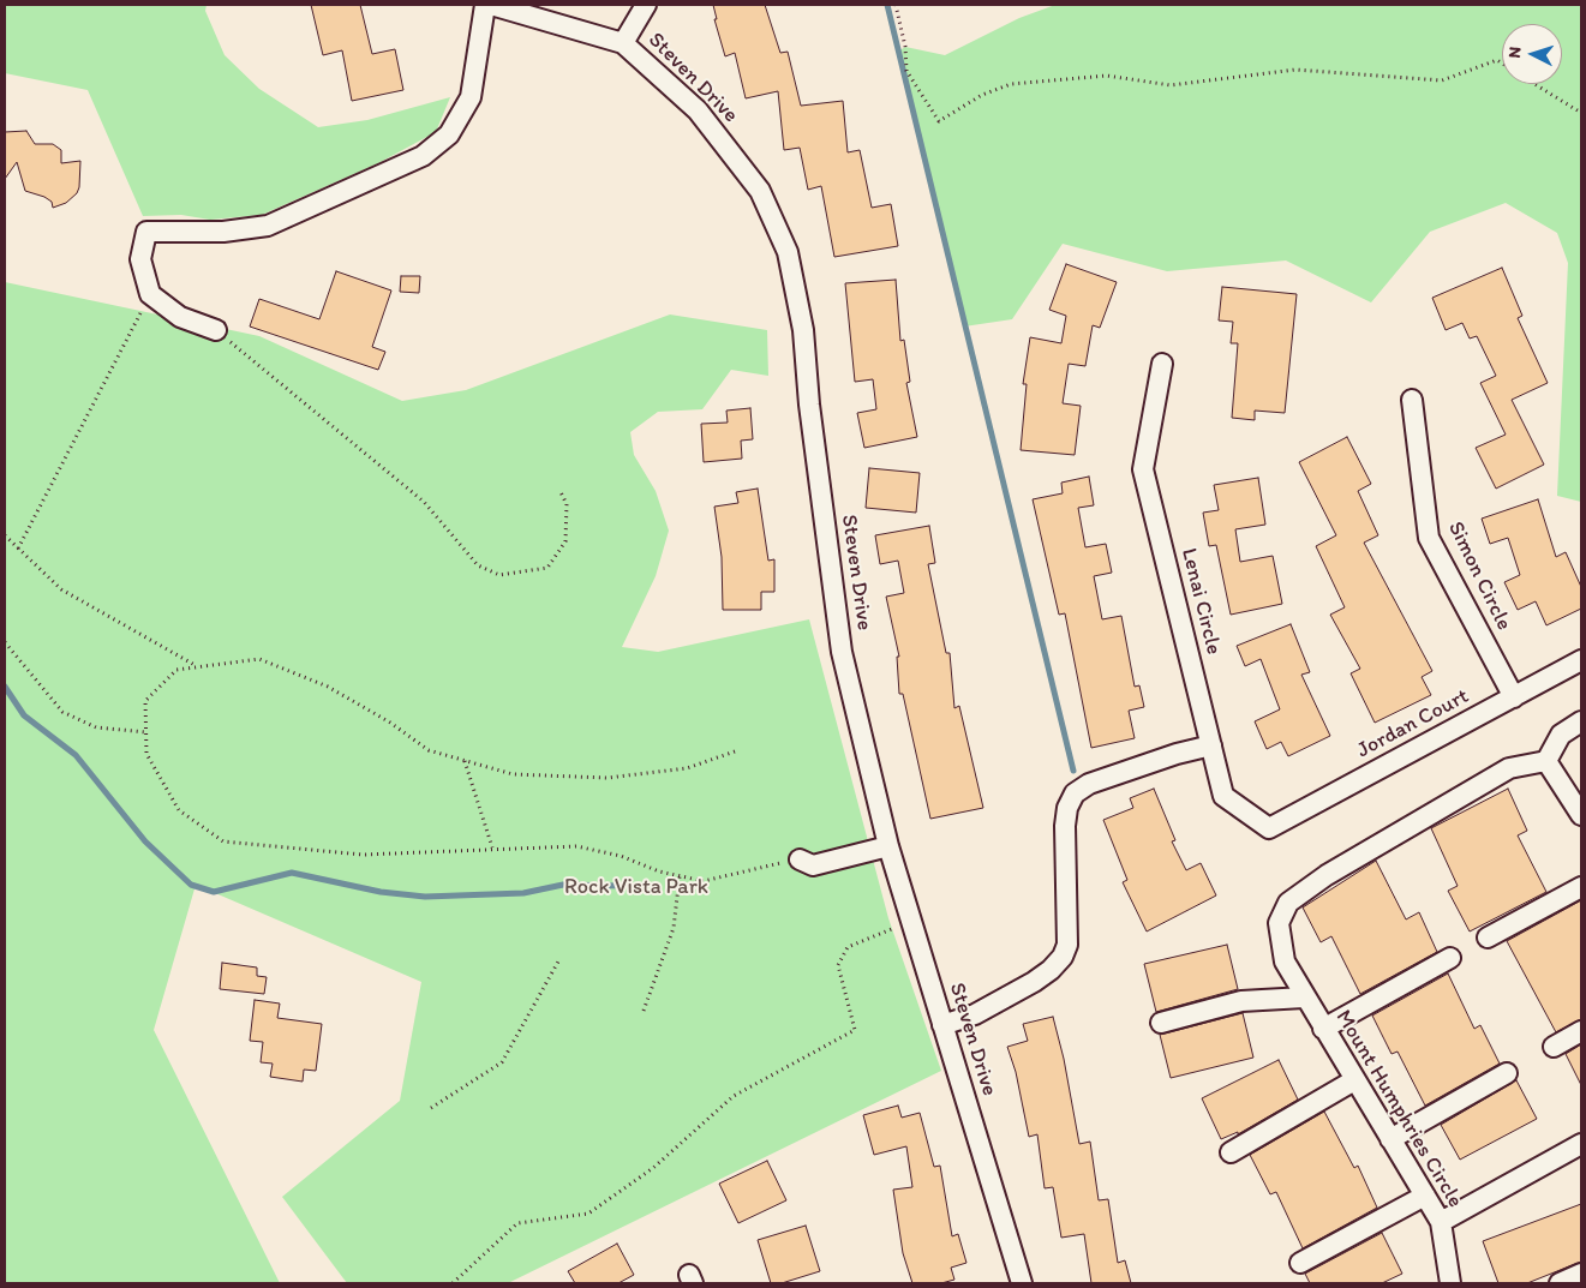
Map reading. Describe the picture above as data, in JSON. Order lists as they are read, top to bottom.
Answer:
{
  "streets": {
    "street": [
      "Steven Drive",
      "Simon Circle",
      "Lenai Circle",
      "Jordan Court",
      "Mount Humphries Circle"
    ]
  },
  "crossings": [
    ["Simon Circle", "Jordan Court"],
    ["Lenai Circle", "Jordan Court"]
  ],
  "parks": ["Rock Vista Park"],
  "north": "left"
}
